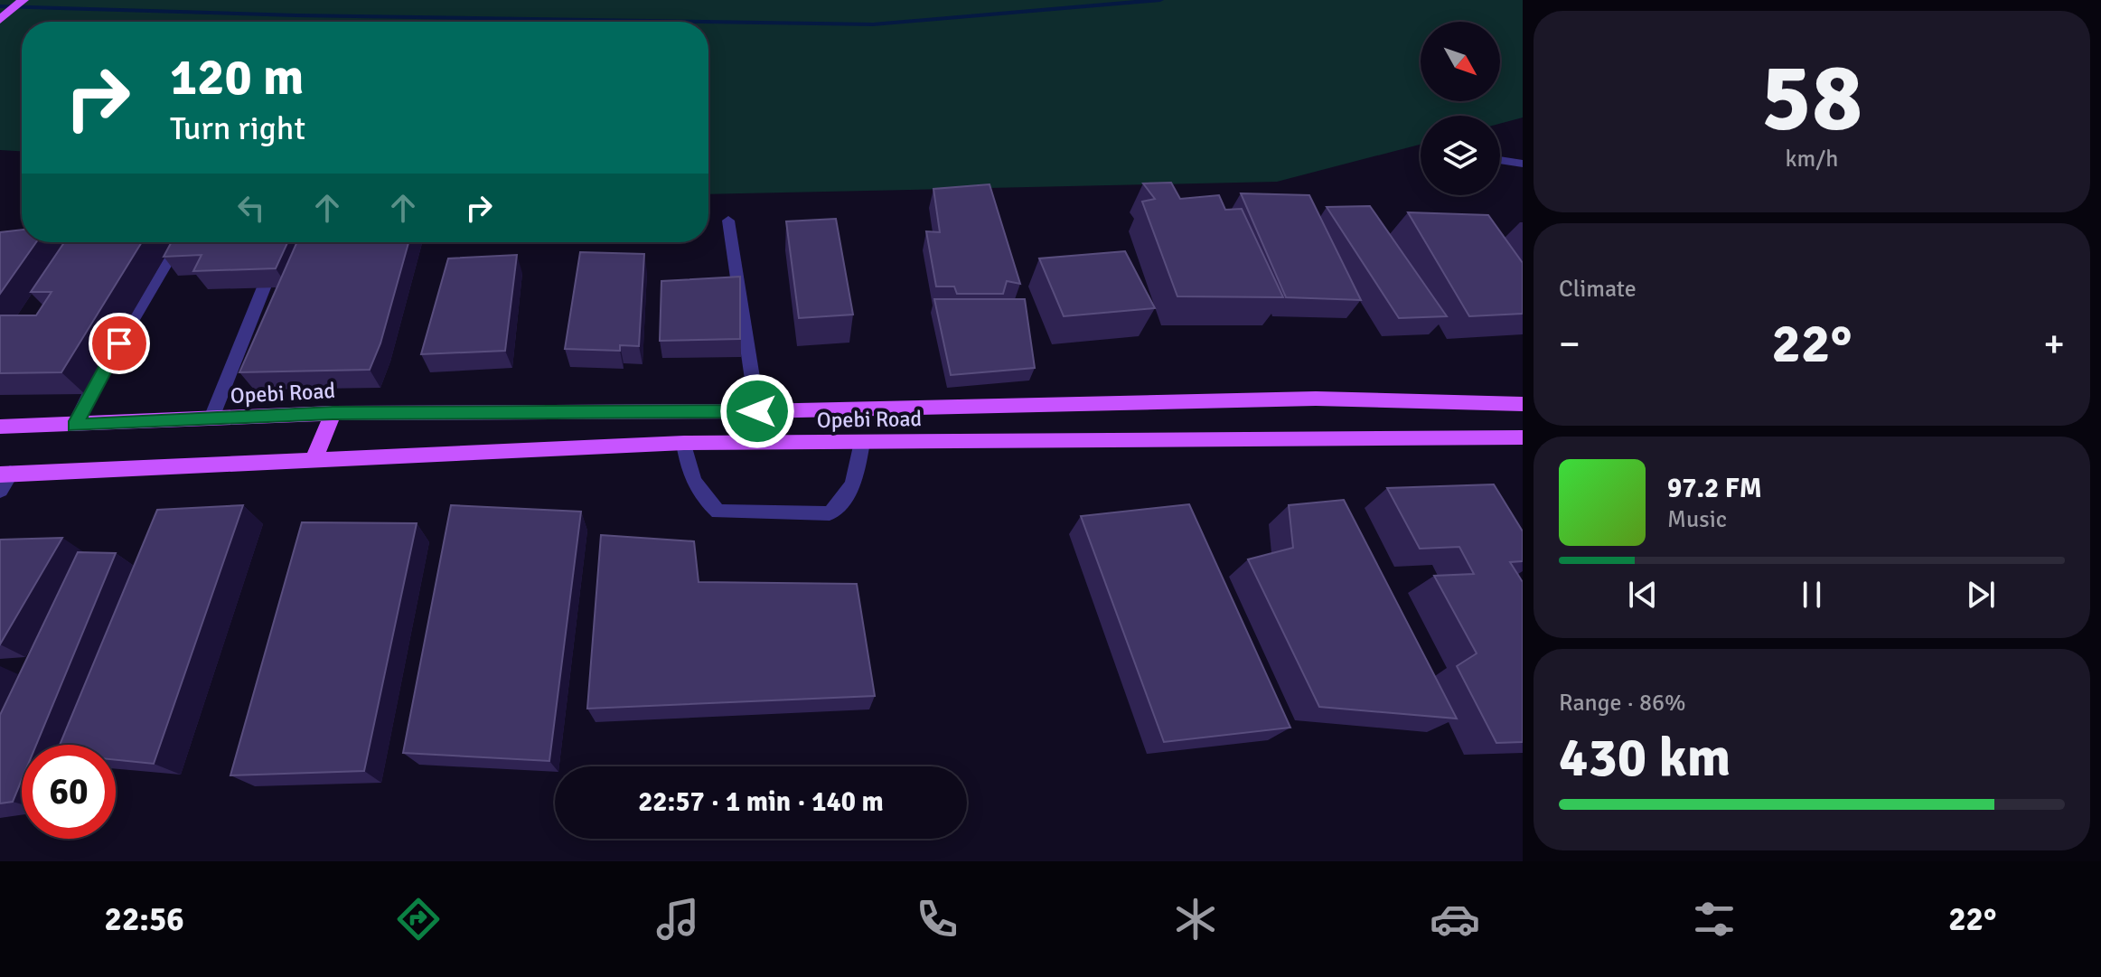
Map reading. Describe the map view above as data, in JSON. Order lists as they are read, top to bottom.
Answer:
{
  "streets": {
    "main road": ["Opebi Road"]
  },
  "north": "bottom right",
  "page": {
    "tile": [
      ["58", "km/h"],
      "Climate",
      ["Range · 86%", "430 km"]
    ],
    "turn": ["120 m", "Turn right"],
    "heat": ["−", "22°", "+"],
    "song": ["97.2 FM", "Music"],
    "limit": "60",
    "trip": "22:57 · 1 min · 140 m",
    "tabs": ["22:56", "22°"]
  }
}
